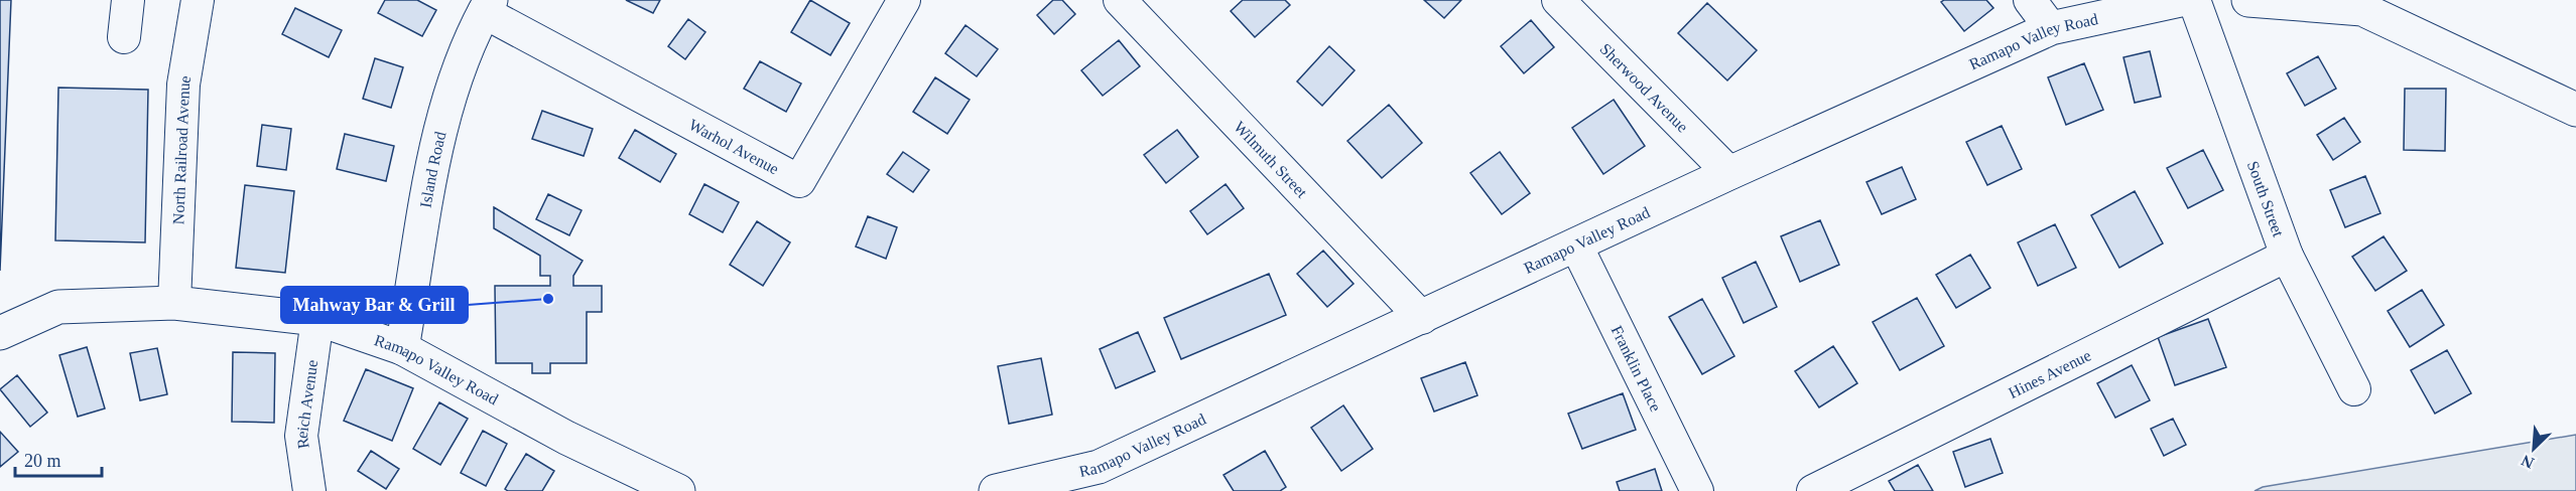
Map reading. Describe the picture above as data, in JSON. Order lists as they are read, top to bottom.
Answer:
{
  "streets": {
    "main road": ["Ramapo Valley Road", "Island Road"],
    "street": [
      "Sherwood Avenue",
      "Warhol Avenue",
      "North Railroad Avenue",
      "Wilmuth Street",
      "South Street",
      "Franklin Place",
      "Hines Avenue",
      "Reich Avenue"
    ]
  },
  "crossings": [
    ["Ramapo Valley Road", "Sherwood Avenue"],
    ["Ramapo Valley Road", "North Railroad Avenue"],
    ["Ramapo Valley Road", "Wilmuth Street"],
    ["Ramapo Valley Road", "Island Road"],
    ["Ramapo Valley Road", "Franklin Place"],
    ["Ramapo Valley Road", "Reich Avenue"],
    ["Warhol Avenue", "Island Road"],
    ["South Street", "Hines Avenue"]
  ],
  "places": ["Mahway Bar & Grill"],
  "scale_bar": "20 m",
  "north": "bottom left"
}
